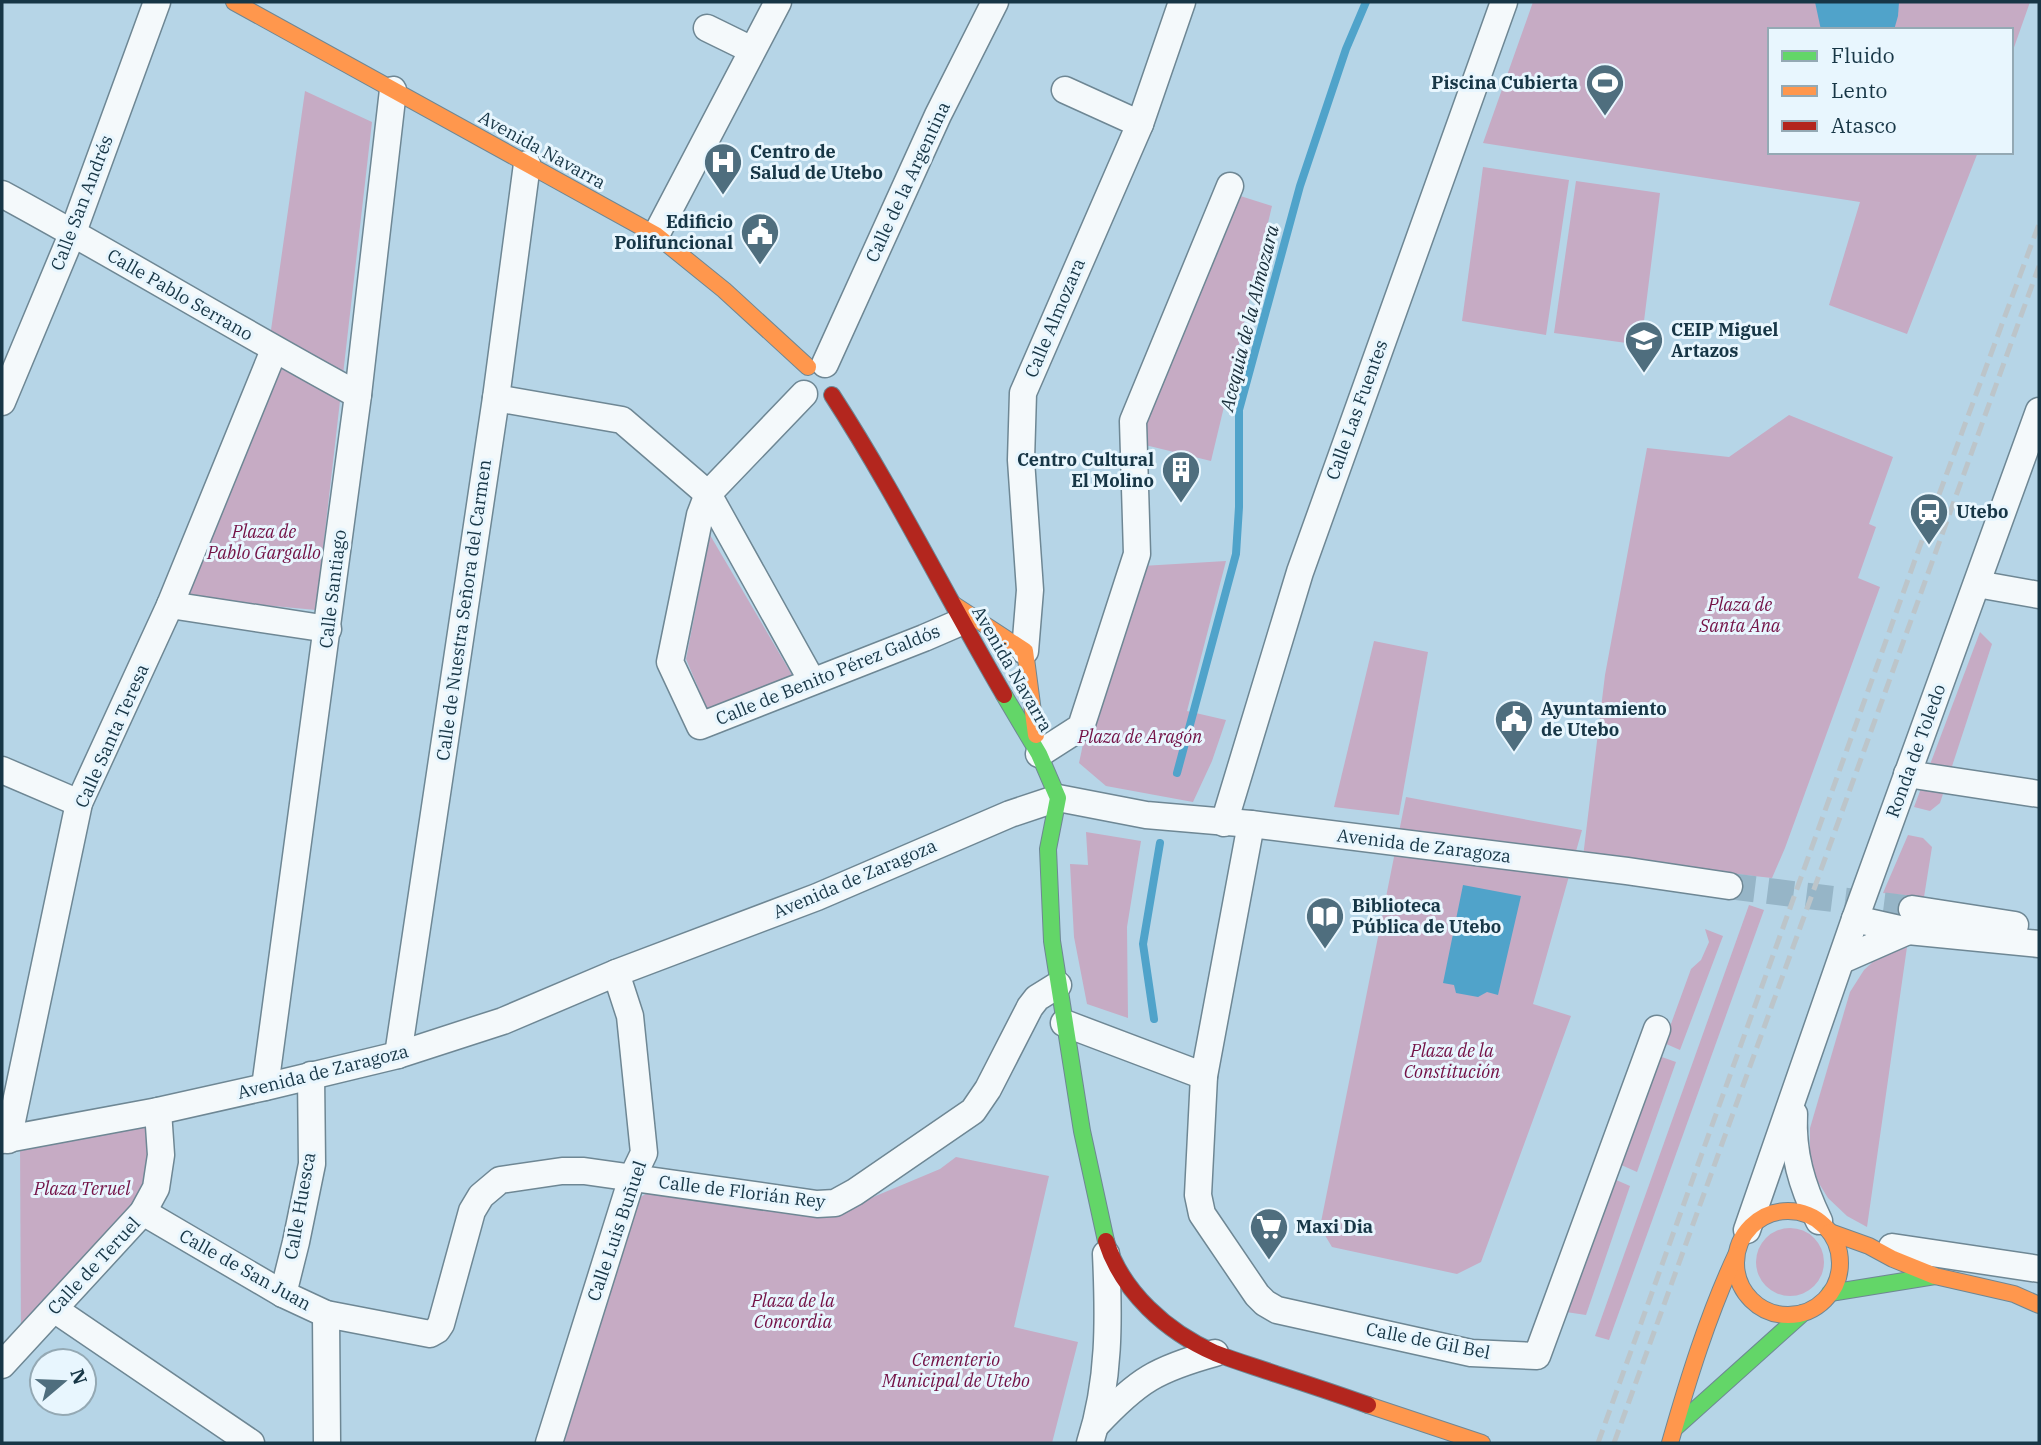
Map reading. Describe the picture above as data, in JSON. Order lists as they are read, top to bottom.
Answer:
{
  "streets": {
    "street": [
      "Avenida Navarra",
      "Calle de la Argentina",
      "Calle San Andrés",
      "Calle Pablo Serrano",
      "Calle Almozara",
      "Calle Las Fuentes",
      "Calle Santiago",
      "Calle de Nuestra Señora del Carmen",
      "Calle de Benito Pérez Galdós",
      "Calle Santa Teresa",
      "Ronda de Toledo",
      "Avenida de Zaragoza",
      "Calle de Florián Rey",
      "Calle Huesca",
      "Calle Luis Buñuel",
      "Calle de Teruel",
      "Calle de San Juan",
      "Calle de Gil Bel"
    ]
  },
  "crossings": [
    ["Avenida Navarra", "Calle de la Argentina"],
    ["Avenida Navarra", "Calle Almozara"],
    ["Avenida Navarra", "Calle Santiago"],
    ["Avenida Navarra", "Calle de Nuestra Señora del Carmen"],
    ["Avenida Navarra", "Calle de Benito Pérez Galdós"],
    ["Avenida Navarra", "Avenida de Zaragoza"],
    ["Calle de la Argentina", "Calle de Benito Pérez Galdós"],
    ["Calle San Andrés", "Calle Pablo Serrano"],
    ["Calle Pablo Serrano", "Calle Santiago"],
    ["Calle Pablo Serrano", "Calle Santa Teresa"],
    ["Calle Las Fuentes", "Avenida de Zaragoza"],
    ["Calle Santiago", "Avenida de Zaragoza"],
    ["Calle de Nuestra Señora del Carmen", "Avenida de Zaragoza"],
    ["Calle Santa Teresa", "Avenida de Zaragoza"],
    ["Avenida de Zaragoza", "Calle Huesca"],
    ["Avenida de Zaragoza", "Calle Luis Buñuel"],
    ["Avenida de Zaragoza", "Calle de Teruel"],
    ["Avenida de Zaragoza", "Calle de Gil Bel"],
    ["Calle de Florián Rey", "Calle Luis Buñuel"],
    ["Calle de Florián Rey", "Calle de San Juan"],
    ["Calle Huesca", "Calle de San Juan"],
    ["Calle de Teruel", "Calle de San Juan"]
  ],
  "water": ["Acequia de la Almozara"],
  "parks": [
    "Plaza de Pablo Gargallo",
    "Plaza de Santa Ana",
    "Plaza de Aragón",
    "Plaza de la Constitución",
    "Plaza Teruel",
    "Plaza de la Concordia",
    "Cementerio Municipal de Utebo"
  ],
  "places": {
    "sports": ["Piscina Cubierta"],
    "hospital": ["Centro de Salud de Utebo"],
    "public building": ["Edificio Polifuncional", "Ayuntamiento de Utebo"],
    "school or university": ["CEIP Miguel Artazos"],
    "building": ["Centro Cultural El Molino"],
    "station": ["Utebo"],
    "library": ["Biblioteca Pública de Utebo"],
    "supermarket": ["Maxi Dia"]
  },
  "legend": ["Fluido", "Lento", "Atasco"],
  "north": "right"
}
